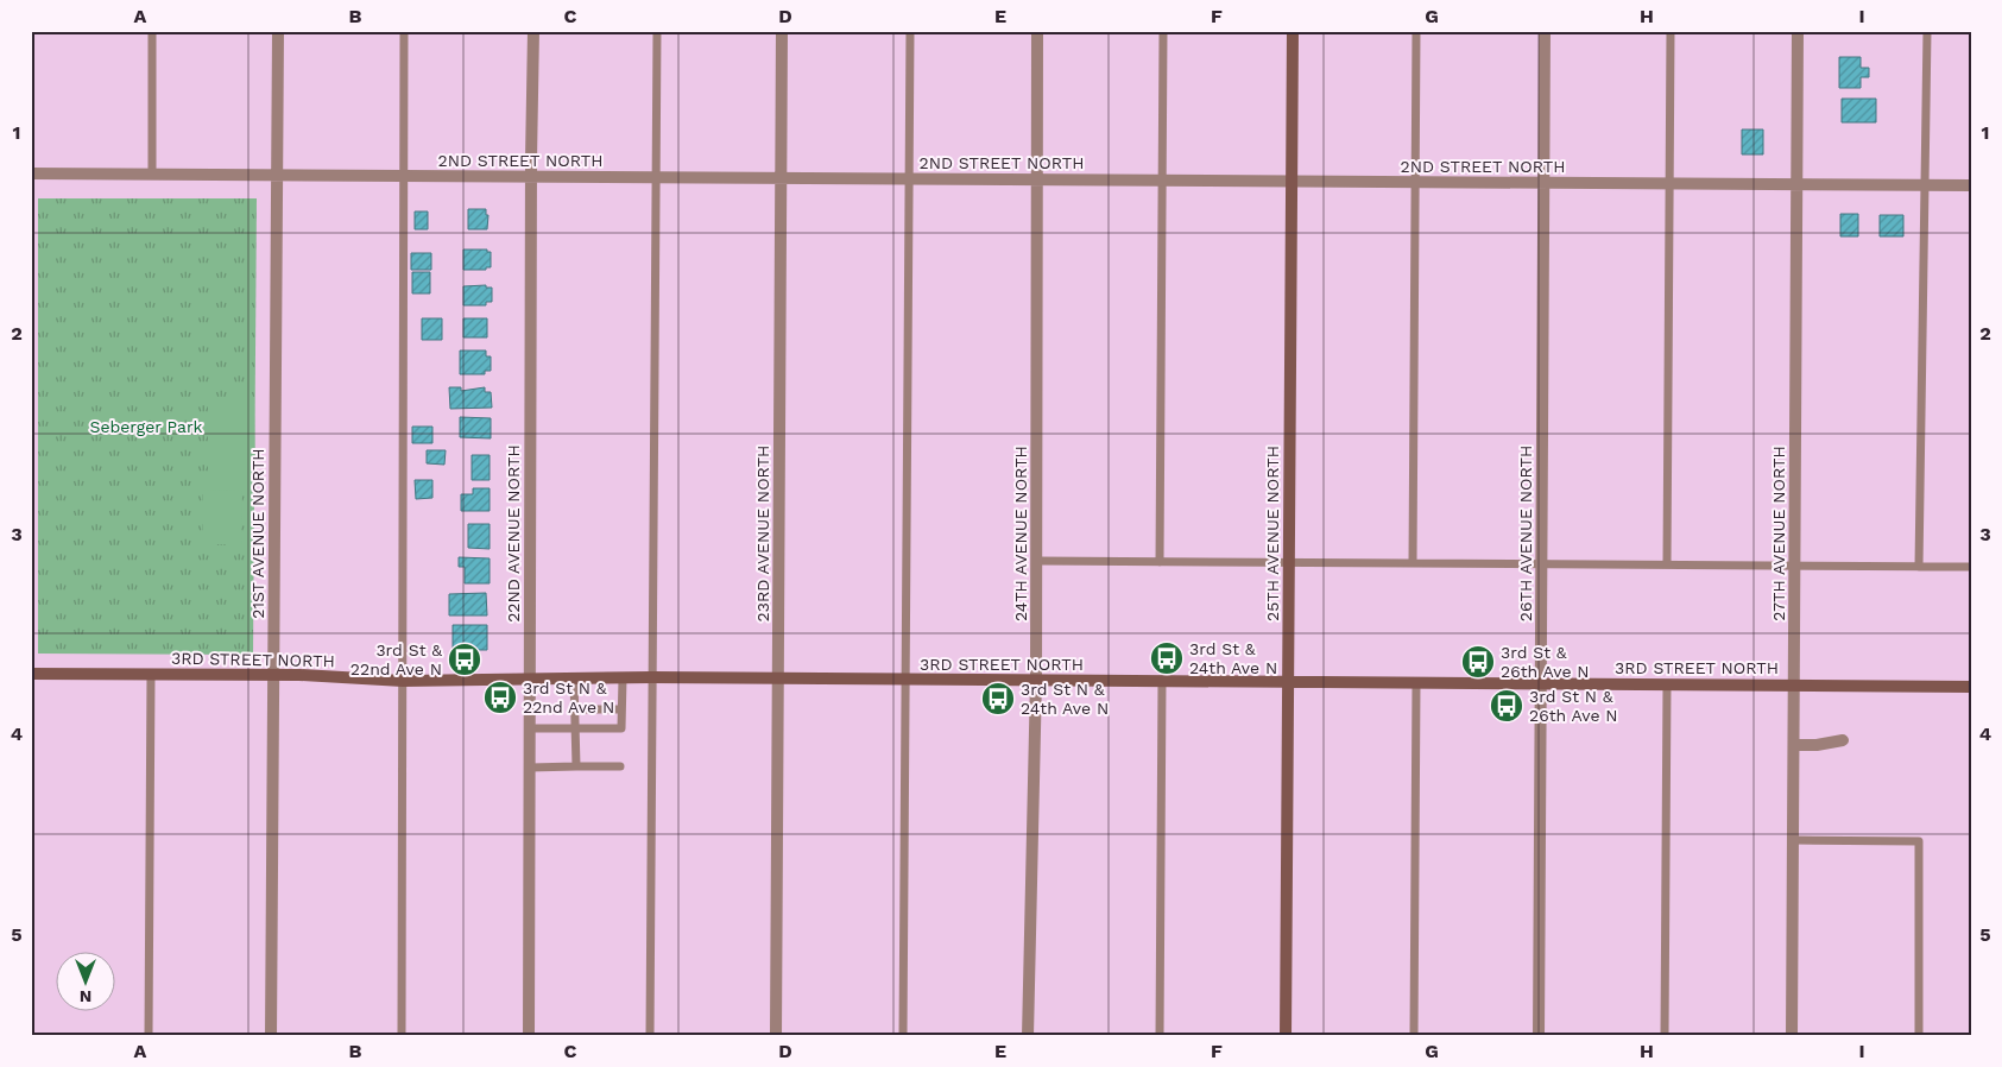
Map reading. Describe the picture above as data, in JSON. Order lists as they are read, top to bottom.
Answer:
{
  "streets": {
    "main road": ["25TH AVENUE NORTH", "3RD STREET NORTH"],
    "street": [
      "2ND STREET NORTH",
      "21ST AVENUE NORTH",
      "22ND AVENUE NORTH",
      "23RD AVENUE NORTH",
      "24TH AVENUE NORTH",
      "26TH AVENUE NORTH",
      "27TH AVENUE NORTH"
    ]
  },
  "crossings": [
    ["2ND STREET NORTH", "21ST AVENUE NORTH"],
    ["2ND STREET NORTH", "22ND AVENUE NORTH"],
    ["2ND STREET NORTH", "23RD AVENUE NORTH"],
    ["2ND STREET NORTH", "24TH AVENUE NORTH"],
    ["2ND STREET NORTH", "25TH AVENUE NORTH"],
    ["2ND STREET NORTH", "26TH AVENUE NORTH"],
    ["2ND STREET NORTH", "27TH AVENUE NORTH"],
    ["21ST AVENUE NORTH", "3RD STREET NORTH"],
    ["22ND AVENUE NORTH", "3RD STREET NORTH"],
    ["23RD AVENUE NORTH", "3RD STREET NORTH"],
    ["24TH AVENUE NORTH", "3RD STREET NORTH"],
    ["25TH AVENUE NORTH", "3RD STREET NORTH"],
    ["26TH AVENUE NORTH", "3RD STREET NORTH"],
    ["27TH AVENUE NORTH", "3RD STREET NORTH"]
  ],
  "parks": ["Seberger Park"],
  "places": {
    "bus stop": [
      "3rd St & 24th Ave N",
      "3rd St & 22nd Ave N",
      "3rd St & 26th Ave N",
      "3rd St N & 22nd Ave N",
      "3rd St N & 24th Ave N",
      "3rd St N & 26th Ave N"
    ]
  },
  "north": "bottom",
  "grid": {
    "columns": [
      "A",
      "B",
      "C",
      "D",
      "E",
      "F",
      "G",
      "H",
      "I"
    ],
    "rows": [
      "1",
      "2",
      "3",
      "4",
      "5"
    ]
  }
}
